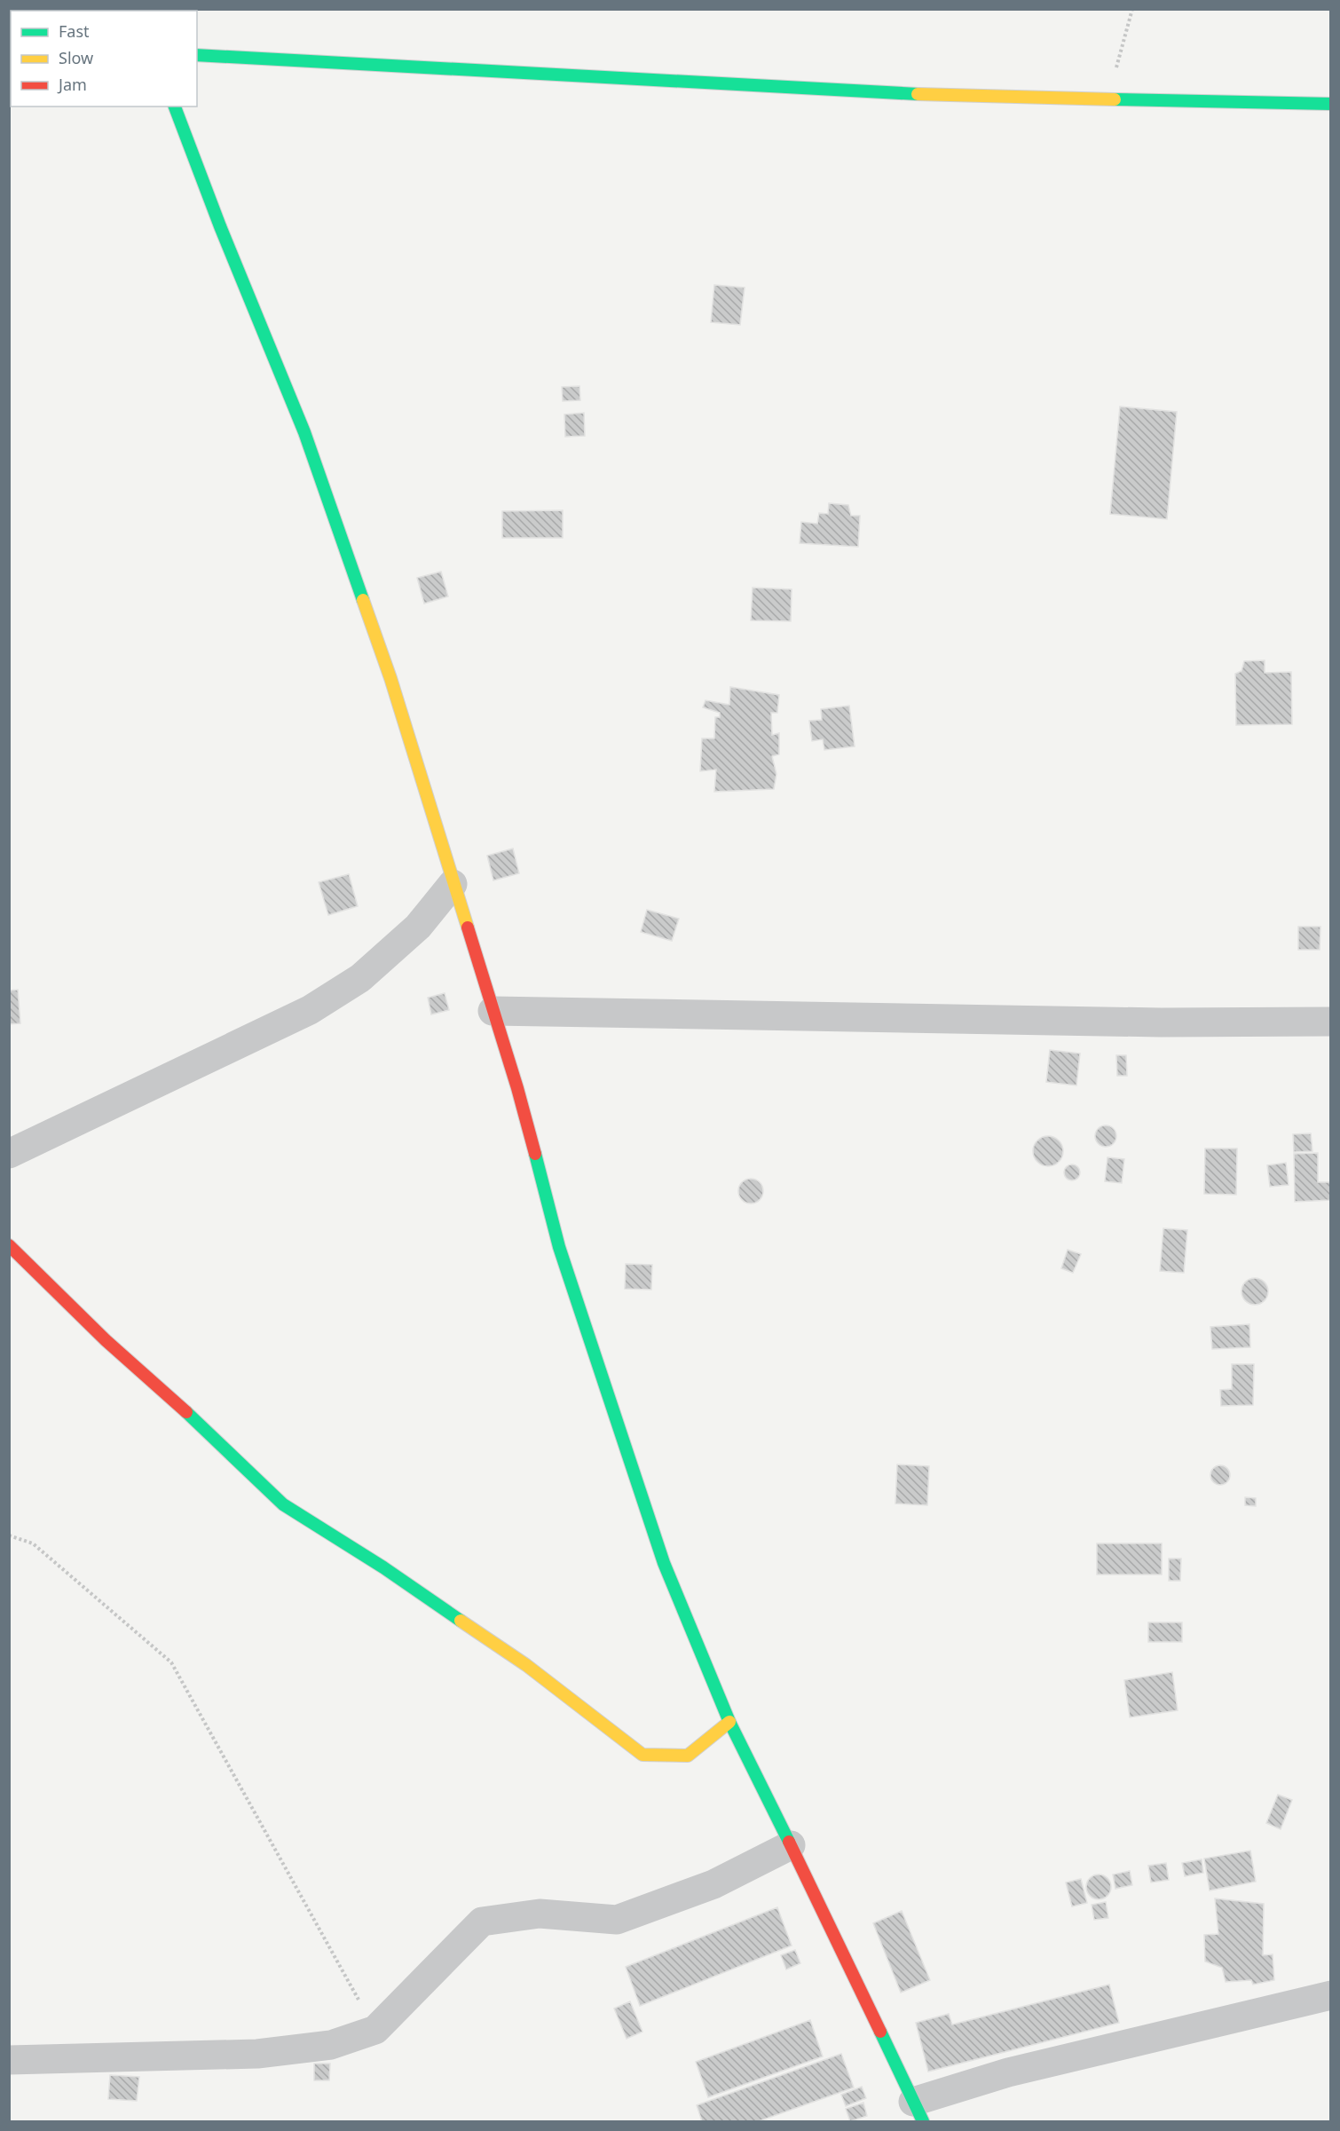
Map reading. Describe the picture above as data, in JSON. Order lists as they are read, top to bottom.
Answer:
{
  "legend": ["Fast", "Slow", "Jam"]
}
